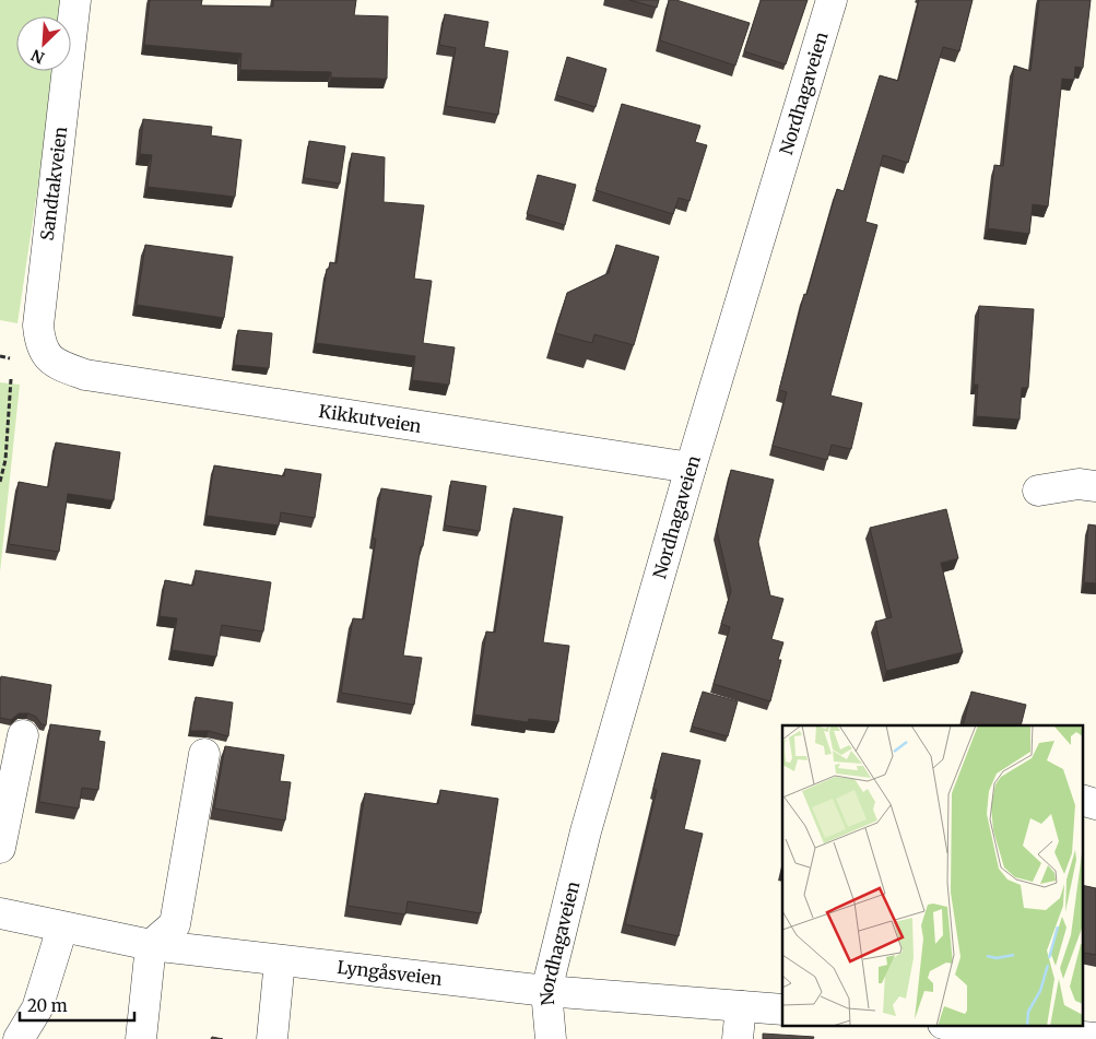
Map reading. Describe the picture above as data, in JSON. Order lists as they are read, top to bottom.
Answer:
{
  "streets": {
    "street": [
      "Nordhagaveien",
      "Sandtakveien",
      "Kikkutveien",
      "Lyngåsveien"
    ]
  },
  "crossings": [
    ["Nordhagaveien", "Kikkutveien"],
    ["Nordhagaveien", "Lyngåsveien"],
    ["Sandtakveien", "Kikkutveien"]
  ],
  "scale_bar": "20 m",
  "north": "bottom left"
}
